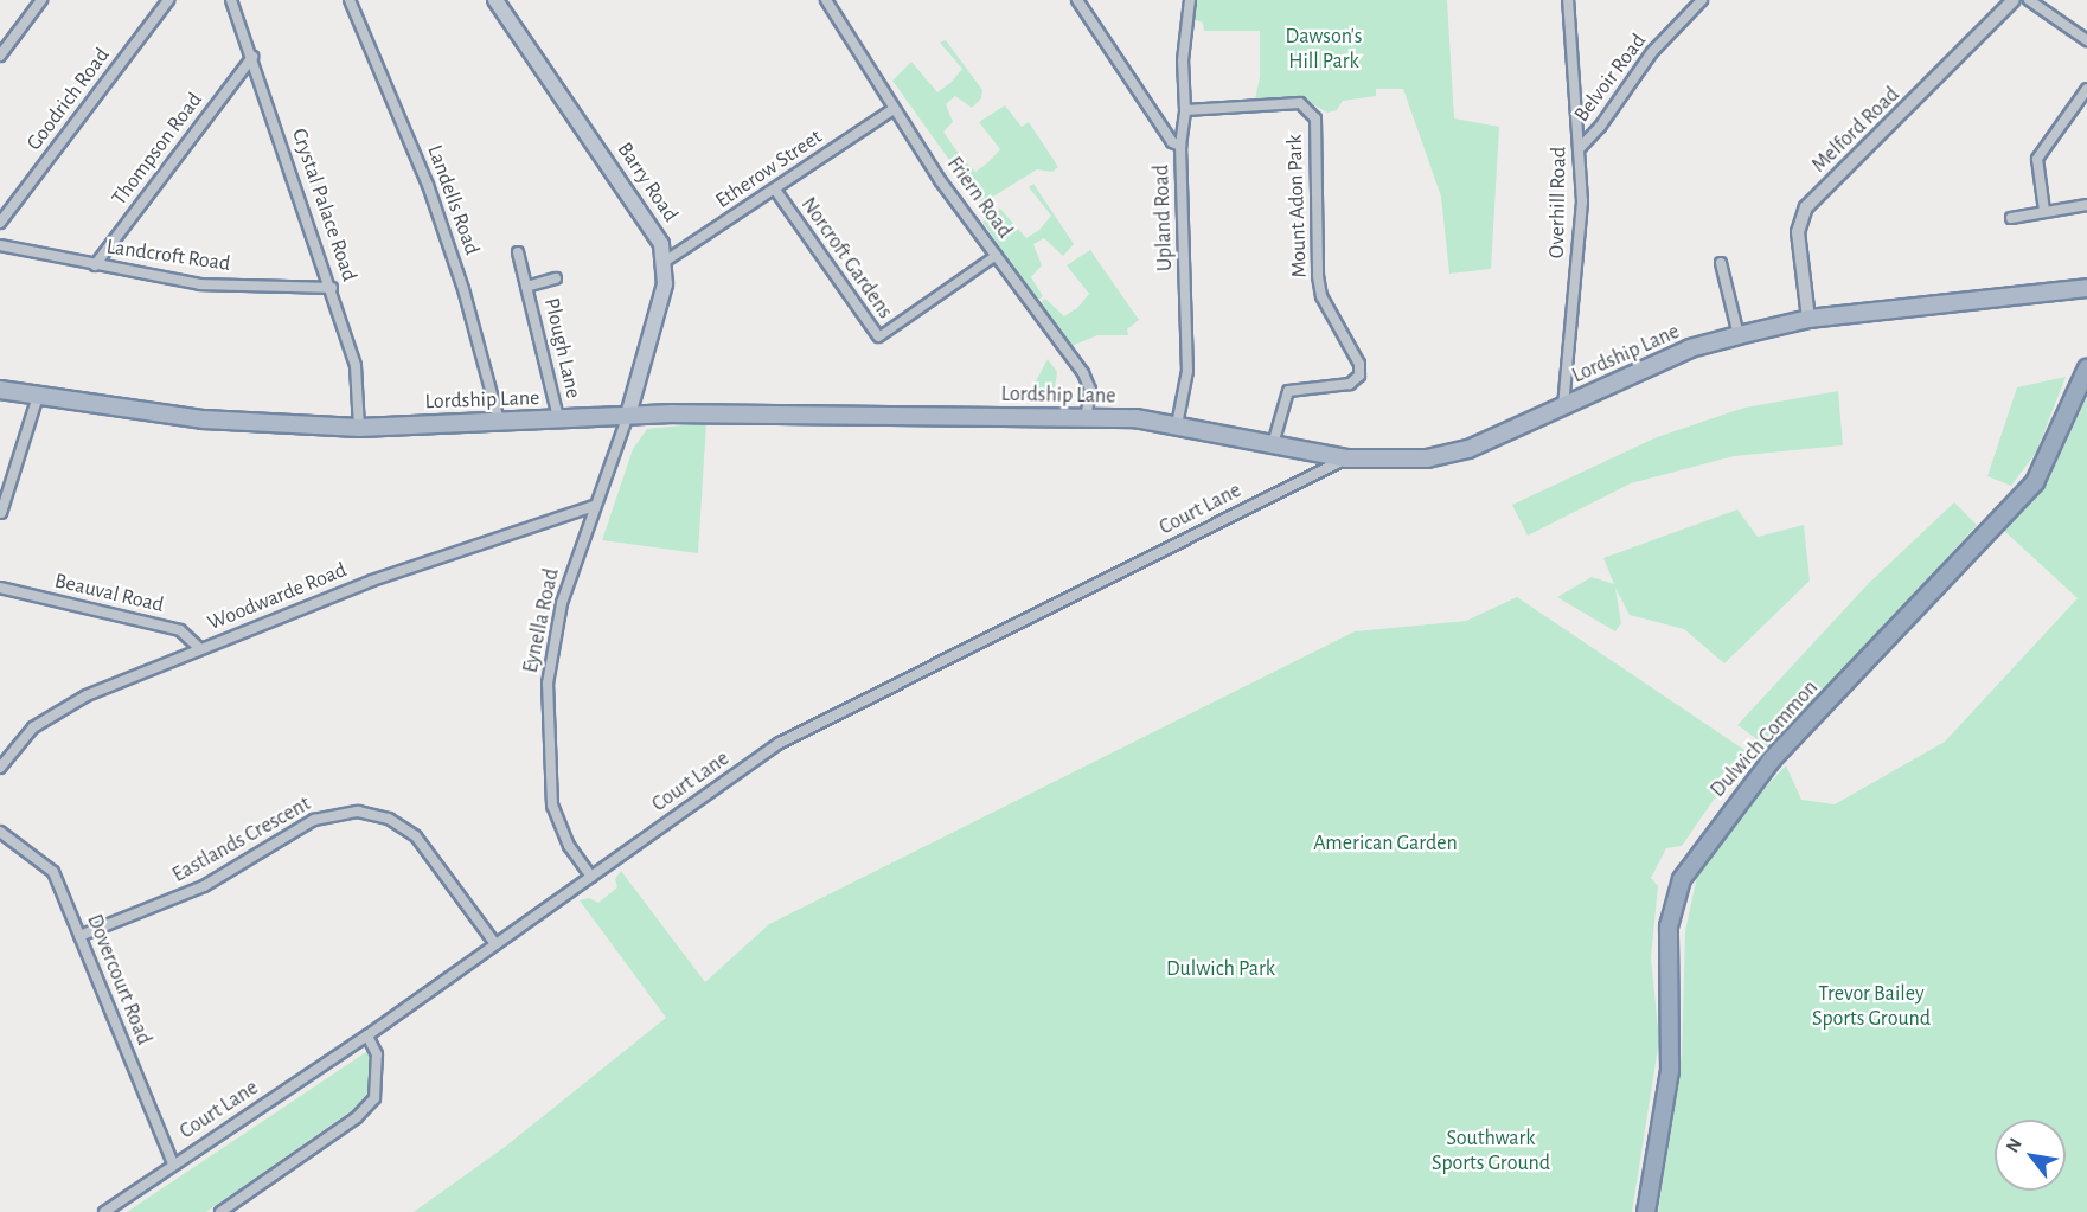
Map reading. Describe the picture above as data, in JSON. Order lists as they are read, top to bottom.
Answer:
{
  "streets": {
    "highway": ["Dulwich Common"],
    "main road": ["Barry Road", "Lordship Lane"],
    "street": [
      "Belvoir Road",
      "Goodrich Road",
      "Melford Road",
      "Thompson Road",
      "Etherow Street",
      "Friern Road",
      "Landells Road",
      "Overhill Road",
      "Crystal Palace Road",
      "Mount Adon Park",
      "Upland Road",
      "Landcroft Road",
      "Norcroft Gardens",
      "Plough Lane",
      "Court Lane",
      "Beauval Road",
      "Woodwarde Road",
      "Eynella Road",
      "Eastlands Crescent",
      "Dovercourt Road"
    ]
  },
  "crossings": [
    ["Belvoir Road", "Overhill Road"],
    ["Melford Road", "Lordship Lane"],
    ["Thompson Road", "Crystal Palace Road"],
    ["Thompson Road", "Landcroft Road"],
    ["Etherow Street", "Barry Road"],
    ["Etherow Street", "Friern Road"],
    ["Etherow Street", "Norcroft Gardens"],
    ["Friern Road", "Norcroft Gardens"],
    ["Friern Road", "Lordship Lane"],
    ["Landells Road", "Lordship Lane"],
    ["Overhill Road", "Lordship Lane"],
    ["Crystal Palace Road", "Landcroft Road"],
    ["Crystal Palace Road", "Lordship Lane"],
    ["Mount Adon Park", "Lordship Lane"],
    ["Upland Road", "Lordship Lane"],
    ["Plough Lane", "Lordship Lane"],
    ["Lordship Lane", "Court Lane"],
    ["Lordship Lane", "Eynella Road"],
    ["Court Lane", "Eynella Road"],
    ["Court Lane", "Eastlands Crescent"],
    ["Court Lane", "Dovercourt Road"],
    ["Beauval Road", "Woodwarde Road"],
    ["Woodwarde Road", "Eynella Road"],
    ["Eastlands Crescent", "Dovercourt Road"]
  ],
  "parks": [
    "Dawson's Hill Park",
    "American Garden",
    "Dulwich Park",
    "Trevor Bailey Sports Ground",
    "Southwark Sports Ground"
  ],
  "north": "top left"
}
